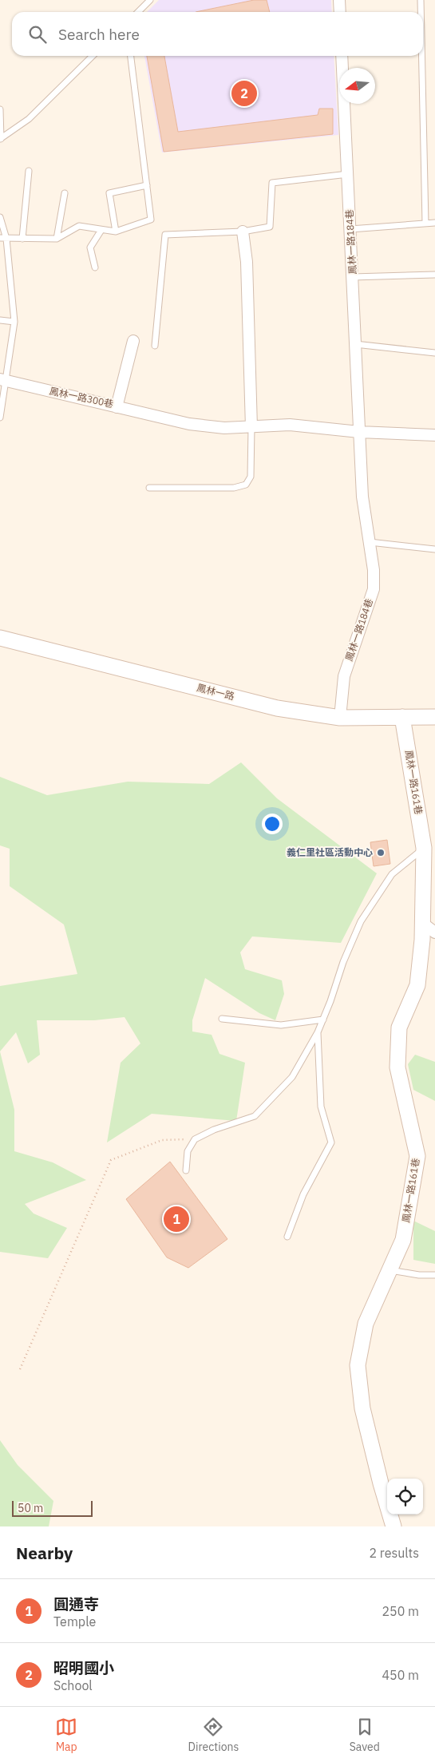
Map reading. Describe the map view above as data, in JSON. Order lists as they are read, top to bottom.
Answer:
{
  "streets": {
    "street": [
      "鳳林一路184巷",
      "鳳林一路300巷",
      "鳳林一路",
      "鳳林一路161巷"
    ]
  },
  "crossings": [
    ["鳳林一路184巷", "鳳林一路"],
    ["鳳林一路", "鳳林一路161巷"]
  ],
  "places": ["義仁里社區活動中心"],
  "scale_bar": "50 m",
  "north": "left",
  "page": {
    "search": "Search here",
    "pins": ["2", "1"],
    "scale": "50 m",
    "heading": ["Nearby", "2 results"],
    "list": [
      {
        "mark": "1",
        "name": "圓通寺",
        "note": "Temple",
        "value": "250 m"
      },
      {
        "mark": "2",
        "name": "昭明國小",
        "note": "School",
        "value": "450 m"
      }
    ],
    "nav": ["Map", "Directions", "Saved"]
  }
}
